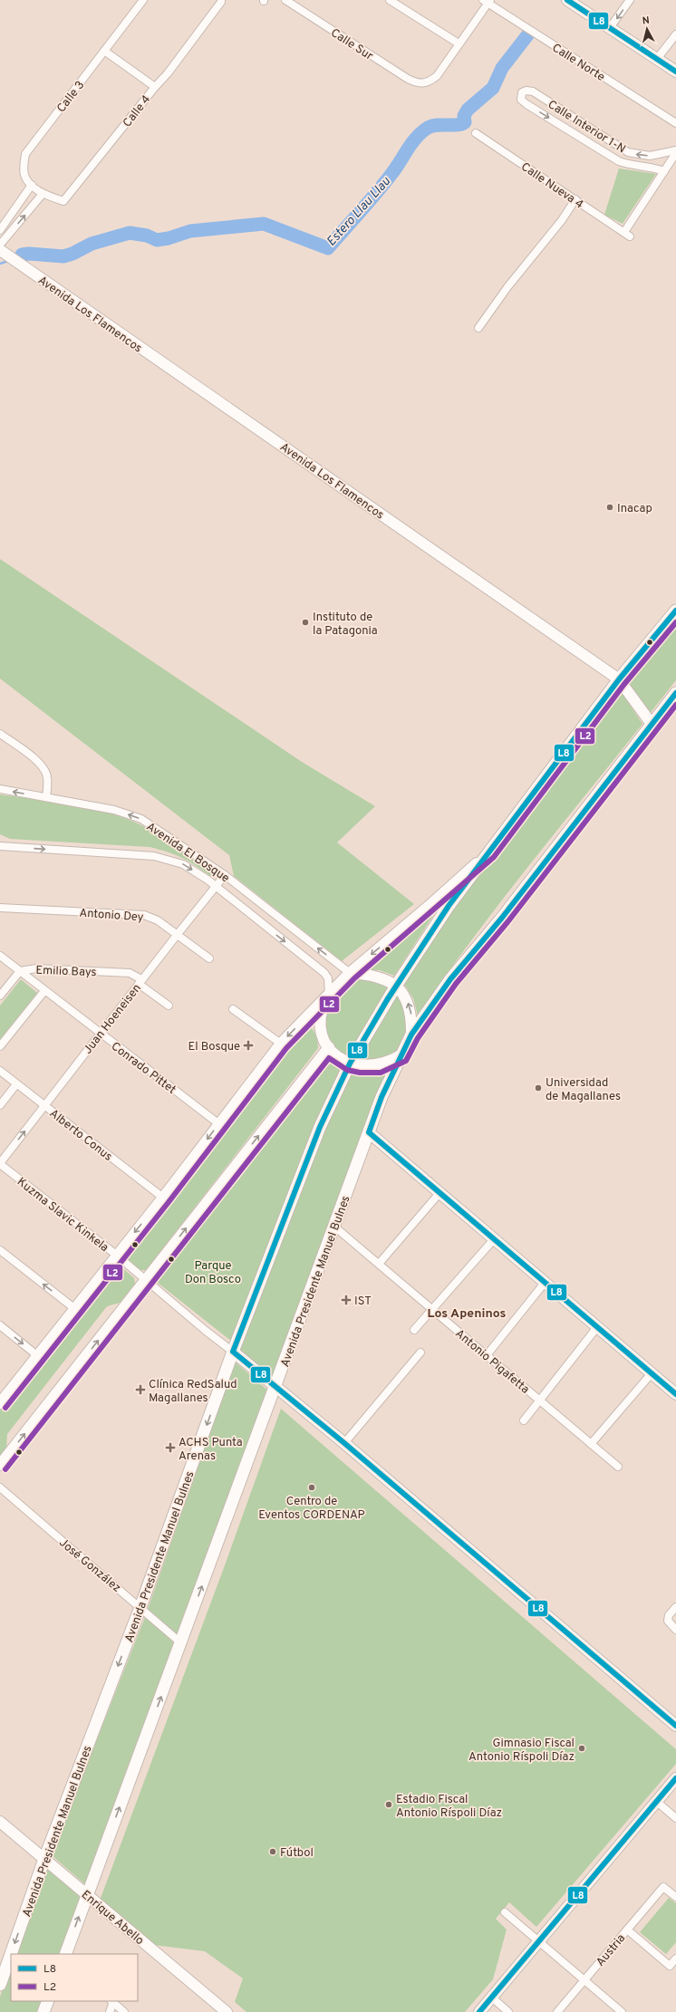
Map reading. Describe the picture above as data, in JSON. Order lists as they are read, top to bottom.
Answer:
{
  "streets": {
    "main road": ["Avenida Presidente Manuel Bulnes"],
    "street": [
      "Calle Sur",
      "Calle Norte",
      "Calle 3",
      "Calle 4",
      "Calle Interior 1-N",
      "Calle Nueva 4",
      "Avenida Los Flamencos",
      "Avenida El Bosque",
      "Antonio Dey",
      "Emilio Bays",
      "Juan Hoeneisen",
      "Conrado Pittet",
      "Alberto Conus",
      "Kuzma Slavic Kinkela",
      "Antonio Pigafetta",
      "José González",
      "Enrique Abello",
      "Austria"
    ]
  },
  "crossings": [
    ["Calle 3", "Calle 4"],
    ["Calle Interior 1-N", "Calle Nueva 4"],
    ["Avenida Los Flamencos", "Avenida Presidente Manuel Bulnes"],
    ["Avenida El Bosque", "Juan Hoeneisen"],
    ["Antonio Dey", "Juan Hoeneisen"],
    ["Emilio Bays", "Juan Hoeneisen"],
    ["Emilio Bays", "Conrado Pittet"],
    ["Juan Hoeneisen", "Conrado Pittet"],
    ["Juan Hoeneisen", "Alberto Conus"],
    ["Juan Hoeneisen", "Kuzma Slavic Kinkela"],
    ["Kuzma Slavic Kinkela", "Avenida Presidente Manuel Bulnes"],
    ["Avenida Presidente Manuel Bulnes", "Antonio Pigafetta"],
    ["Avenida Presidente Manuel Bulnes", "José González"],
    ["Avenida Presidente Manuel Bulnes", "Enrique Abello"]
  ],
  "districts": ["Los Apeninos"],
  "water": ["Estero Llau Llau"],
  "parks": ["Parque Don Bosco"],
  "places": {
    "other": [
      "Inacap",
      "Instituto de la Patagonia",
      "Universidad de Magallanes",
      "Centro de Eventos CORDENAP",
      "Gimnasio Fiscal Antonio Ríspoli Díaz",
      "Estadio Fiscal Antonio Ríspoli Díaz",
      "Fútbol"
    ],
    "health": [
      "El Bosque",
      "IST",
      "Clínica RedSalud Magallanes",
      "ACHS Punta Arenas"
    ]
  },
  "lines": ["transit line L8", "transit line L2"],
  "legend": ["L8", "L2"],
  "north": "top"
}
